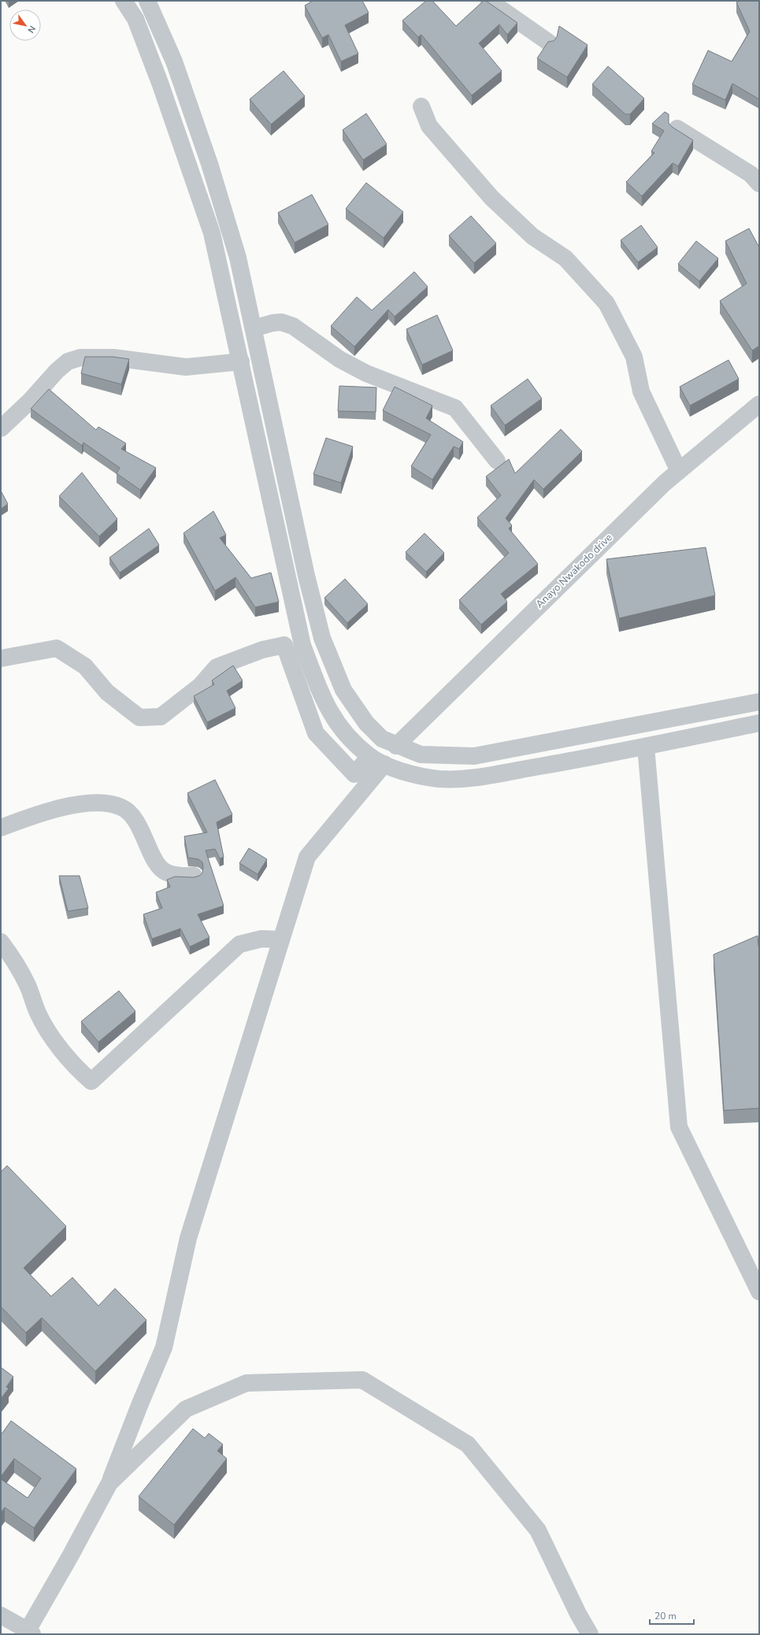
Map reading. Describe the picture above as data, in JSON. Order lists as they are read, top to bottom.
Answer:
{
  "streets": {
    "street": ["Anayo Nwakodo drive"]
  },
  "scale_bar": "20 m",
  "north": "bottom right"
}
